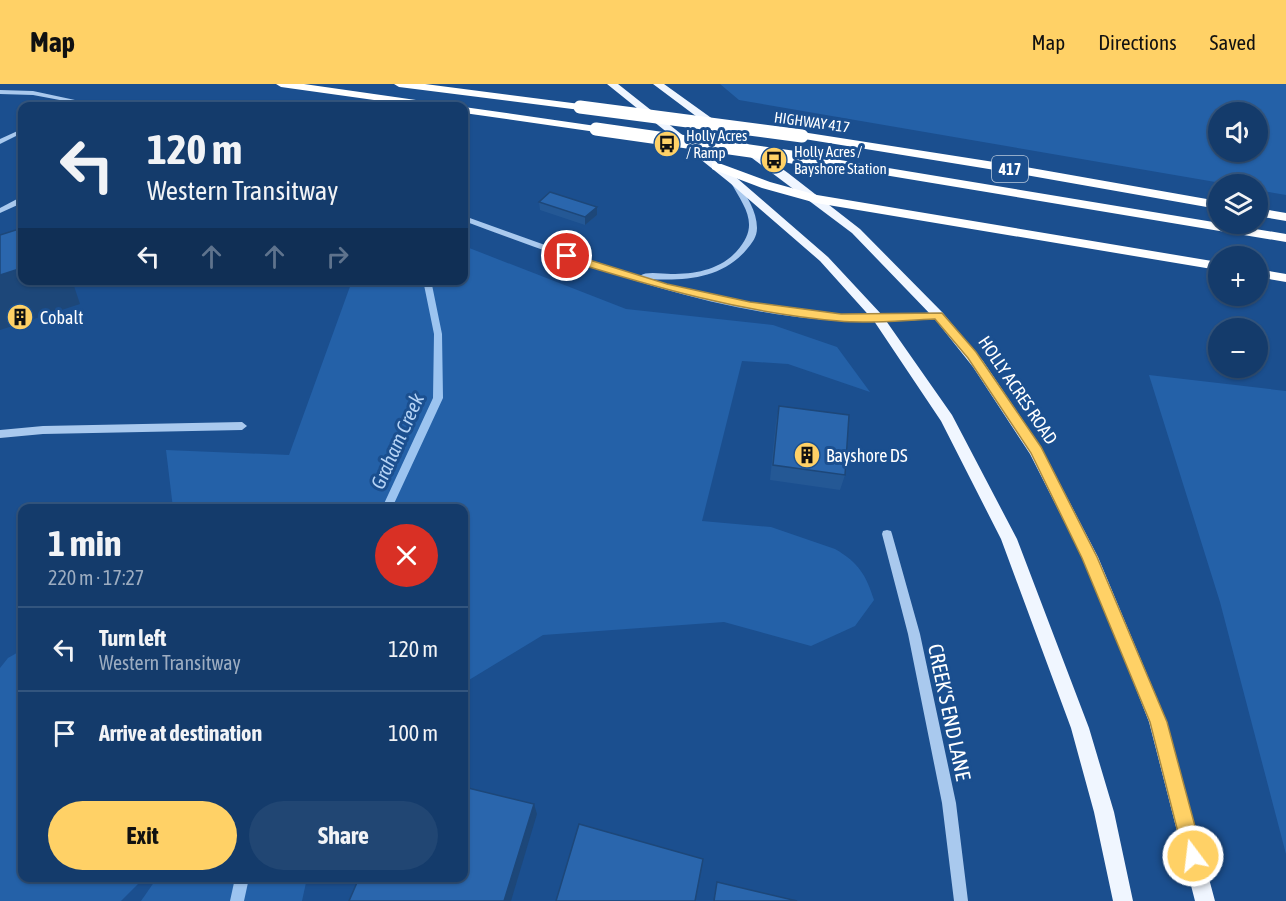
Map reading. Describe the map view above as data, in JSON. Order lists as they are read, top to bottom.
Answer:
{
  "streets": {
    "highway": ["HIGHWAY 417", "417"],
    "main road": ["HOLLY ACRES ROAD"],
    "street": ["CREEK'S END LANE"]
  },
  "water": ["Graham Creek"],
  "places": {
    "bus stop": ["Holly Acres / Ramp", "Holly Acres / Bayshore Station"],
    "building": ["Cobalt", "Bayshore DS"]
  },
  "page": {
    "header": "Map",
    "nav": ["Map", "Directions", "Saved"],
    "map_buttons": ["+", "−"],
    "turn": ["120 m", "Western Transitway"],
    "heading": ["1 min", "220 m · 17:27"],
    "list": [
      {
        "name": "Turn left",
        "note": "Western Transitway",
        "value": "120 m"
      },
      {
        "name": "Arrive at destination",
        "value": "100 m"
      }
    ],
    "buttons": ["Exit", "Share"]
  }
}
